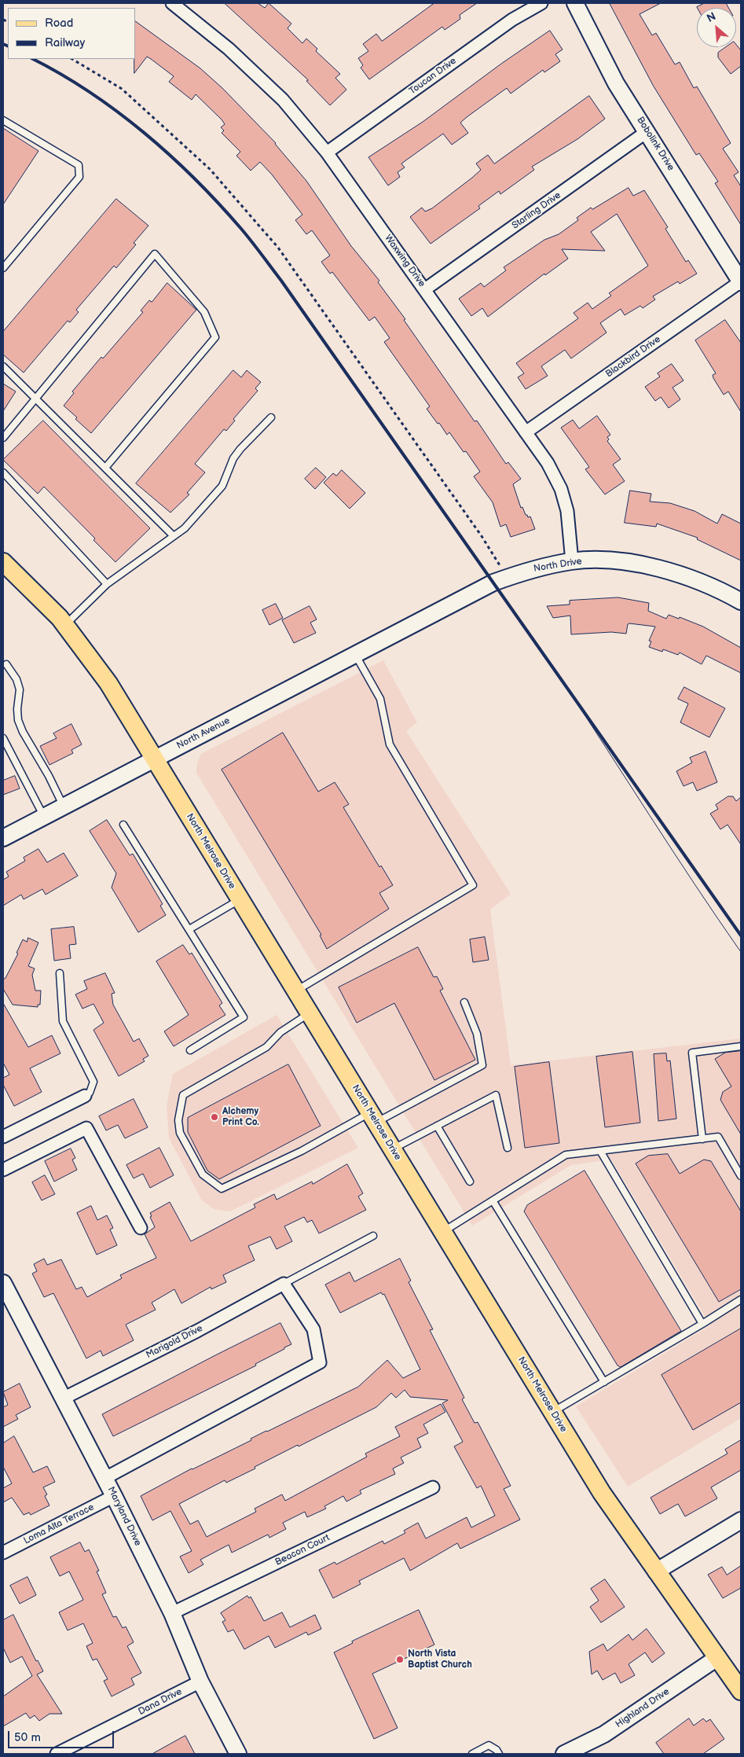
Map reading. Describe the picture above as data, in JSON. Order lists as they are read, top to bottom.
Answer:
{
  "streets": {
    "main road": ["North Melrose Drive"],
    "street": [
      "Toucan Drive",
      "Bobolink Drive",
      "Starling Drive",
      "Waxwing Drive",
      "Blackbird Drive",
      "North Drive",
      "North Avenue",
      "Marigold Drive",
      "Maryland Drive",
      "Loma Alta Terrace",
      "Beacon Court",
      "Dana Drive",
      "Highland Drive"
    ]
  },
  "crossings": [
    ["Toucan Drive", "Waxwing Drive"],
    ["Bobolink Drive", "Starling Drive"],
    ["Bobolink Drive", "Blackbird Drive"],
    ["Starling Drive", "Waxwing Drive"],
    ["Waxwing Drive", "Blackbird Drive"],
    ["Waxwing Drive", "North Drive"],
    ["North Drive", "North Avenue"],
    ["North Avenue", "North Melrose Drive"],
    ["North Melrose Drive", "Highland Drive"],
    ["Marigold Drive", "Maryland Drive"],
    ["Maryland Drive", "Loma Alta Terrace"],
    ["Maryland Drive", "Beacon Court"],
    ["Maryland Drive", "Dana Drive"]
  ],
  "places": ["Alchemy Print Co.", "North Vista Baptist Church"],
  "legend": ["Road", "Railway"],
  "scale_bar": "50 m",
  "north": "top left"
}
